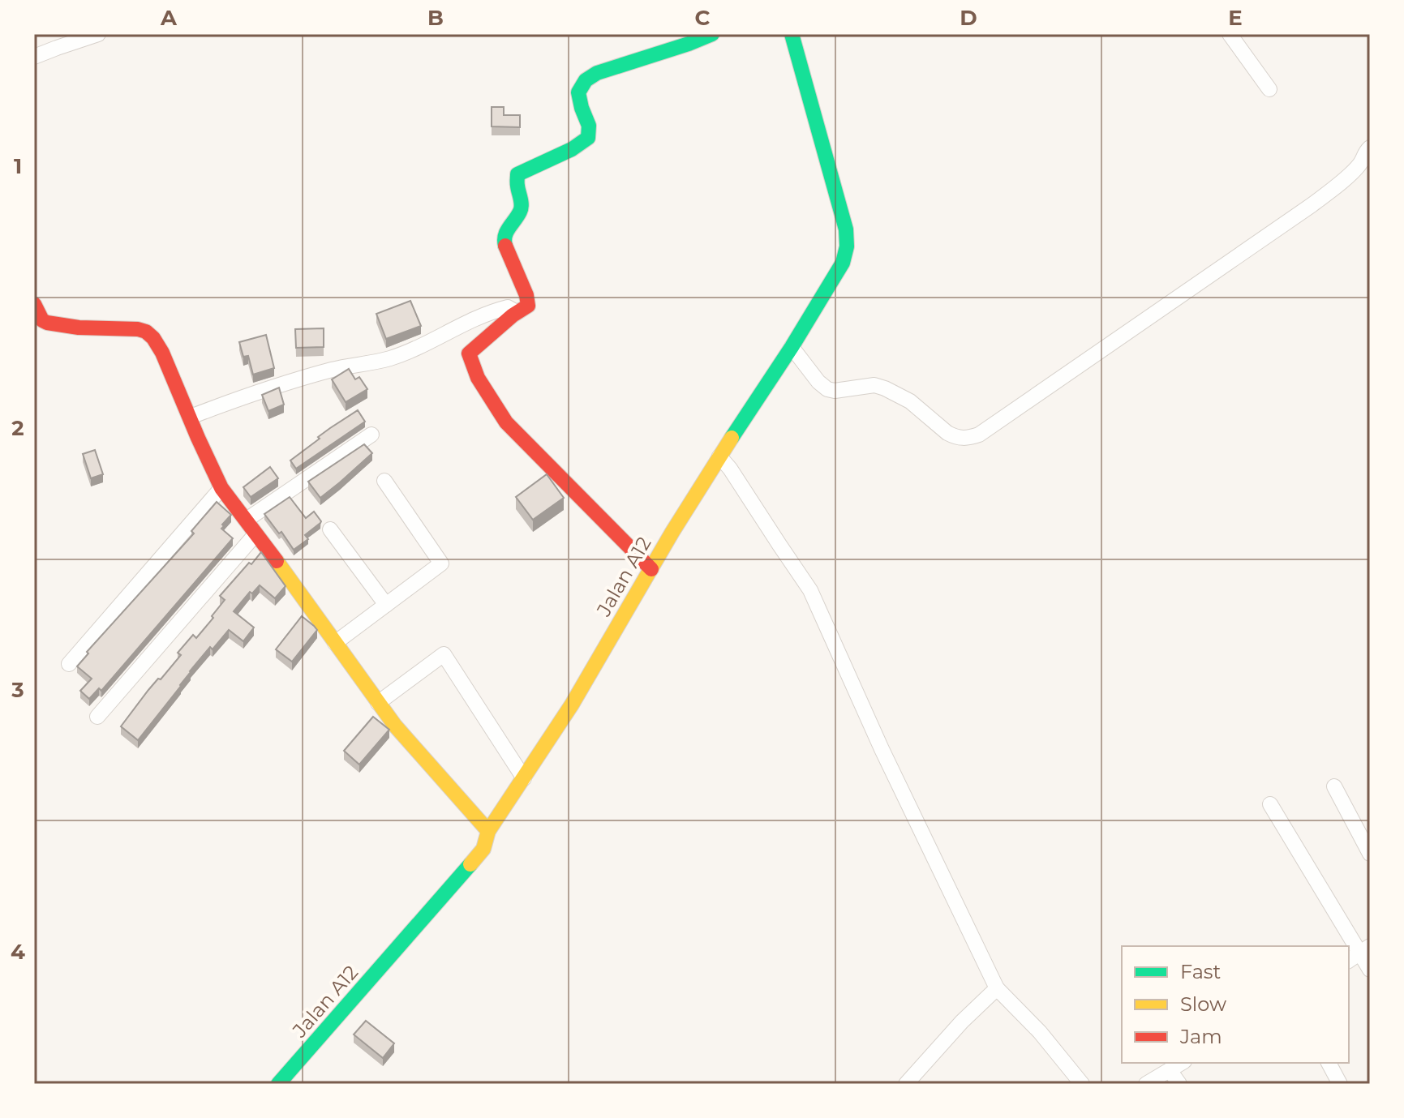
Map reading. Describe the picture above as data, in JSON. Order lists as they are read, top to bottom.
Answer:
{
  "streets": {
    "street": ["Jalan A12"]
  },
  "legend": ["Fast", "Slow", "Jam"],
  "grid": {
    "columns": [
      "A",
      "B",
      "C",
      "D",
      "E"
    ],
    "rows": [
      "1",
      "2",
      "3",
      "4"
    ]
  }
}
